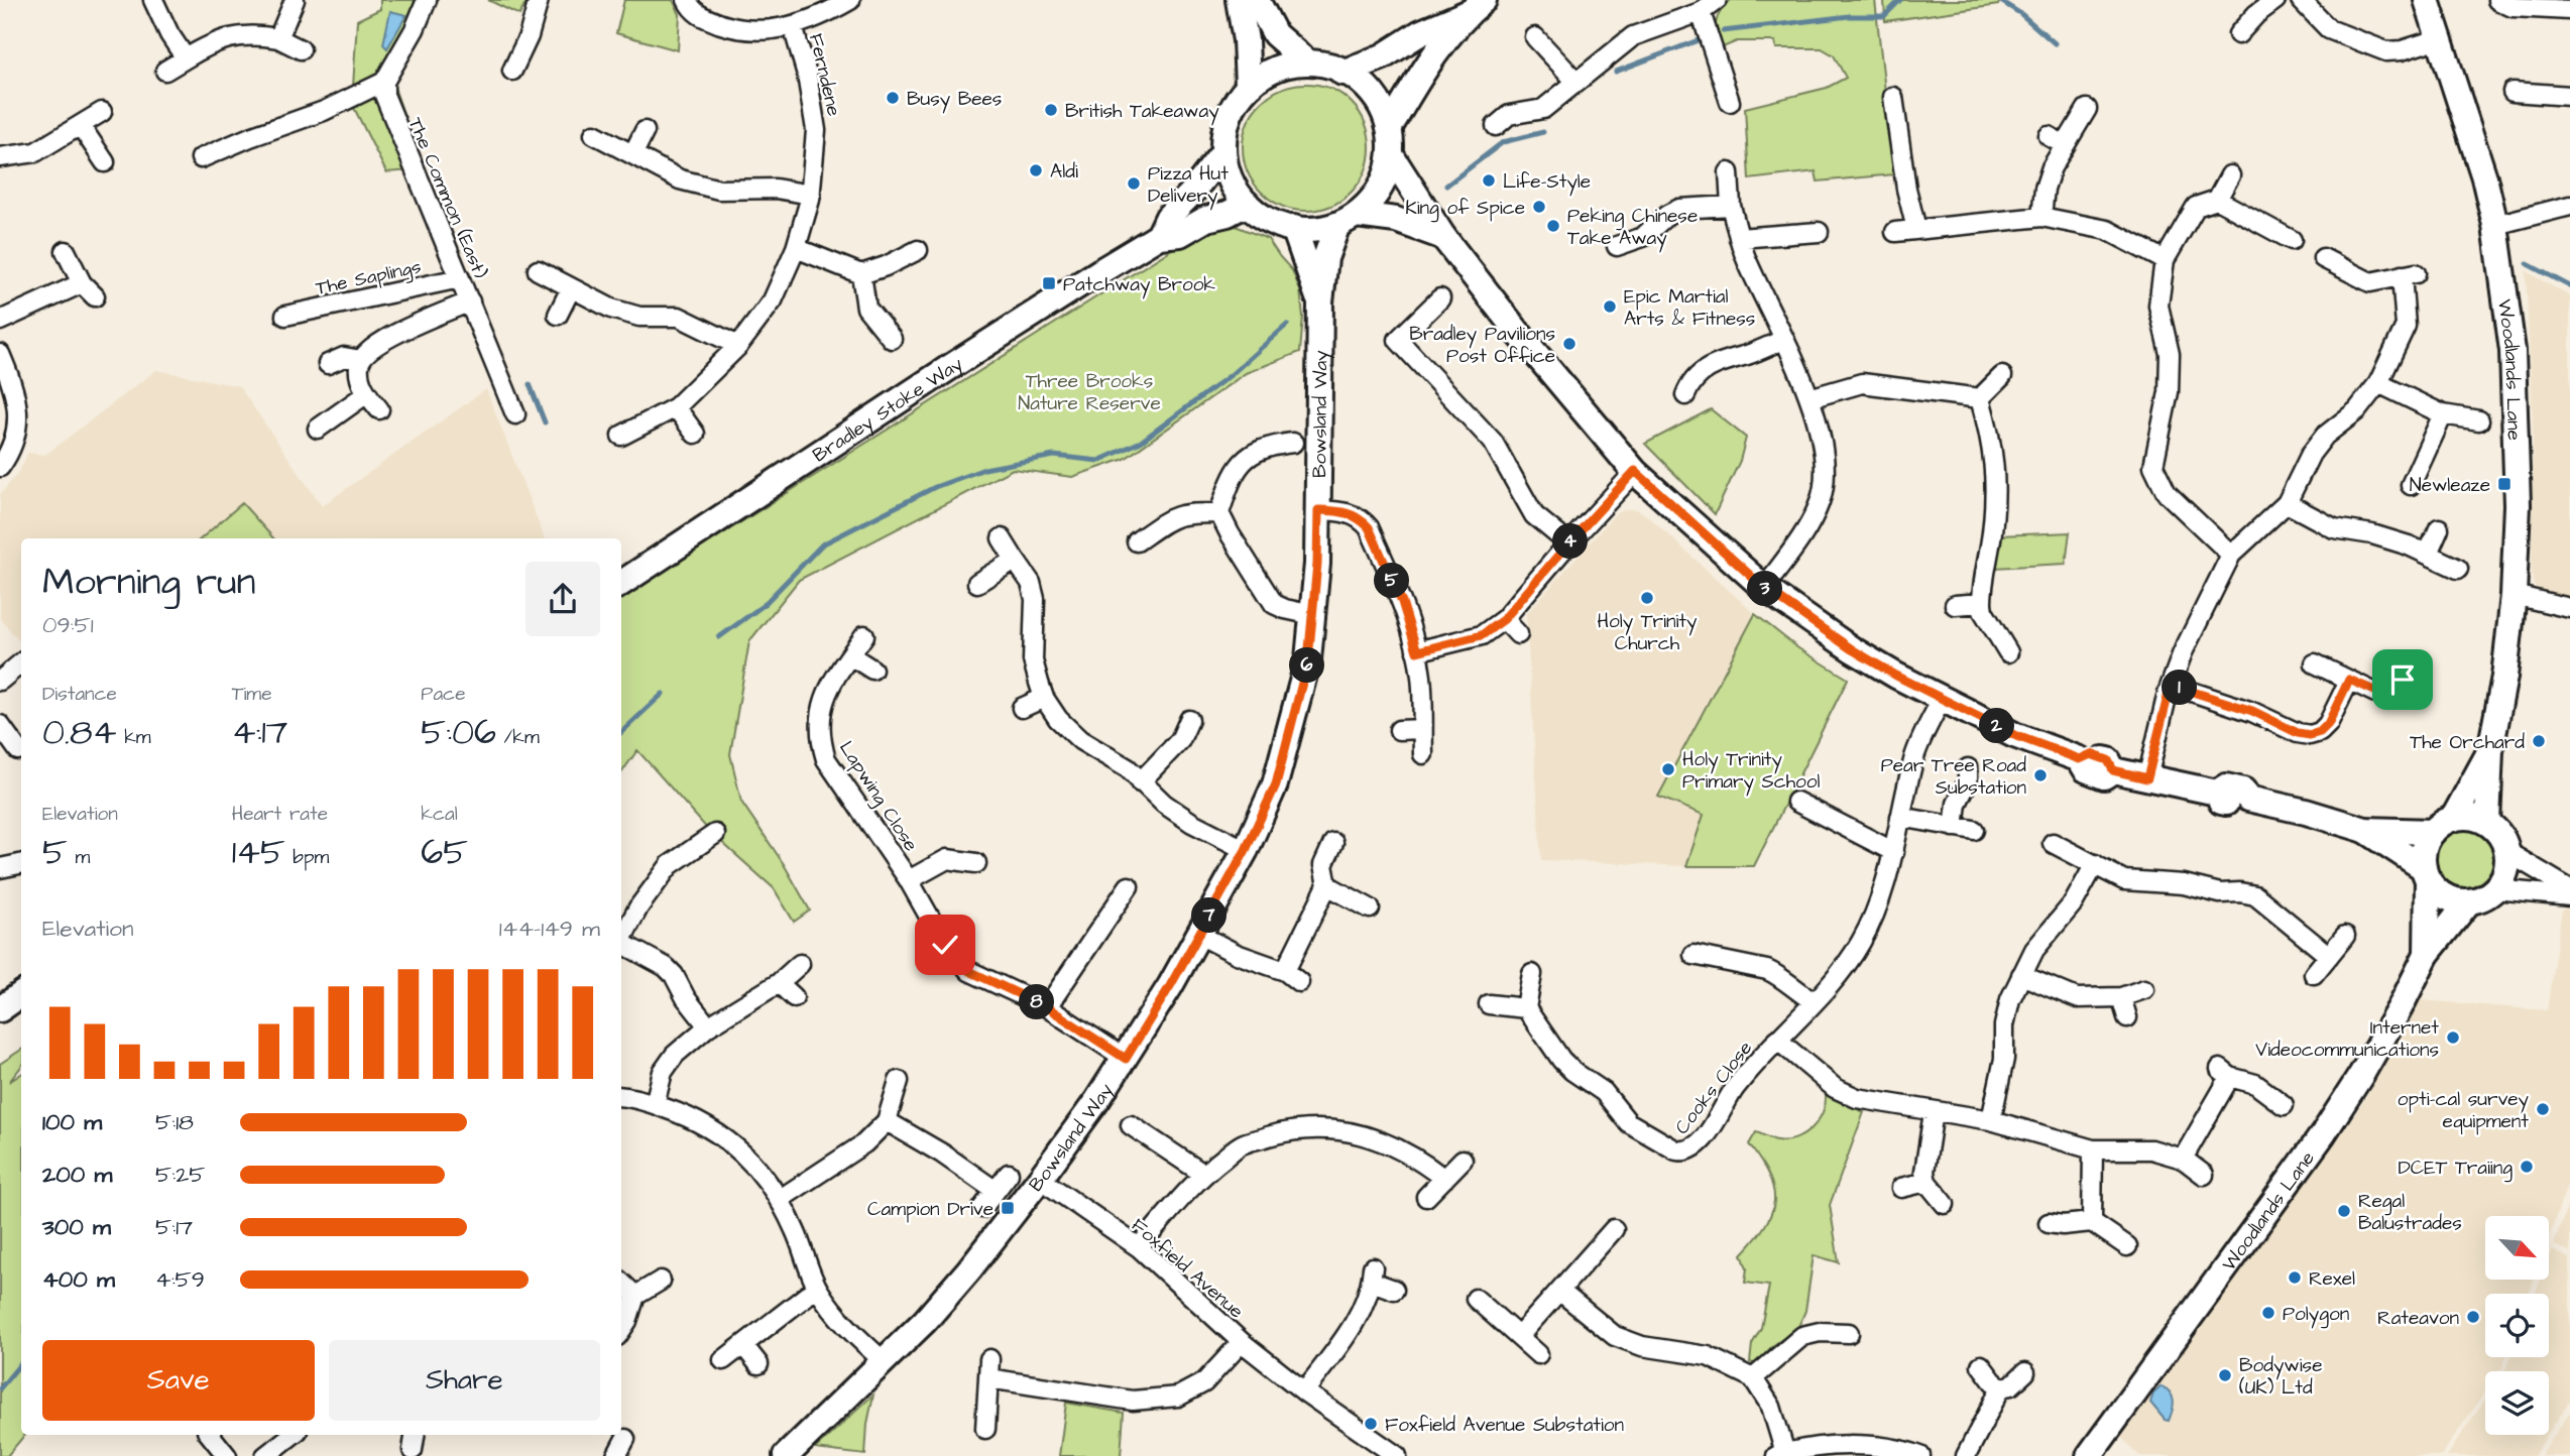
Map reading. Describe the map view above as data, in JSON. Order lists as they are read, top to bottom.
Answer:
{
  "streets": {
    "street": [
      "Ferndene",
      "The Common (East)",
      "The Saplings",
      "Woodlands Lane",
      "Bradley Stoke Way",
      "Bowsland Way",
      "Lapwing Close",
      "Cooks Close",
      "Foxfield Avenue"
    ]
  },
  "crossings": [
    ["The Common (East)", "The Saplings"],
    ["Bradley Stoke Way", "Bowsland Way"],
    ["Bowsland Way", "Lapwing Close"],
    ["Bowsland Way", "Foxfield Avenue"]
  ],
  "parks": ["Three Brooks Nature Reserve"],
  "places": {
    "other": [
      "Busy Bees",
      "British Takeaway",
      "Aldi",
      "Life-Style",
      "Pizza Hut Delivery",
      "King of Spice",
      "Peking Chinese Take Away",
      "Epic Martial Arts & Fitness",
      "Bradley Pavilions Post Office",
      "Holy Trinity Church",
      "The Orchard",
      "Holy Trinity Primary School",
      "Pear Tree Road Substation",
      "Internet Videocommunications",
      "opti-cal survey equipment",
      "DCET Traiing",
      "Regal Balustrades",
      "Rexel",
      "Polygon",
      "Rateavon",
      "Bodywise (UK) Ltd",
      "Foxfield Avenue Substation"
    ],
    "transit": ["Patchway Brook", "Newleaze", "Campion Drive"]
  },
  "north": "bottom right",
  "page": {
    "pins": [
      "4",
      "5",
      "3",
      "6",
      "1",
      "2",
      "7",
      "8"
    ],
    "heading": ["Morning run", "09:51"],
    "stats": [
      ["Distance", "0.84 km"],
      ["Time", "4:17"],
      ["Pace", "5:06 /km"],
      ["Elevation", "5 m"],
      ["Heart rate", "145 bpm"],
      ["kcal", "65"]
    ],
    "chart": ["Elevation", "144–149 m"],
    "list": [
      {
        "name": "100 m",
        "note": "5:18"
      },
      {
        "name": "200 m",
        "note": "5:25"
      },
      {
        "name": "300 m",
        "note": "5:17"
      },
      {
        "name": "400 m",
        "note": "4:59"
      }
    ],
    "buttons": ["Save", "Share"]
  }
}
